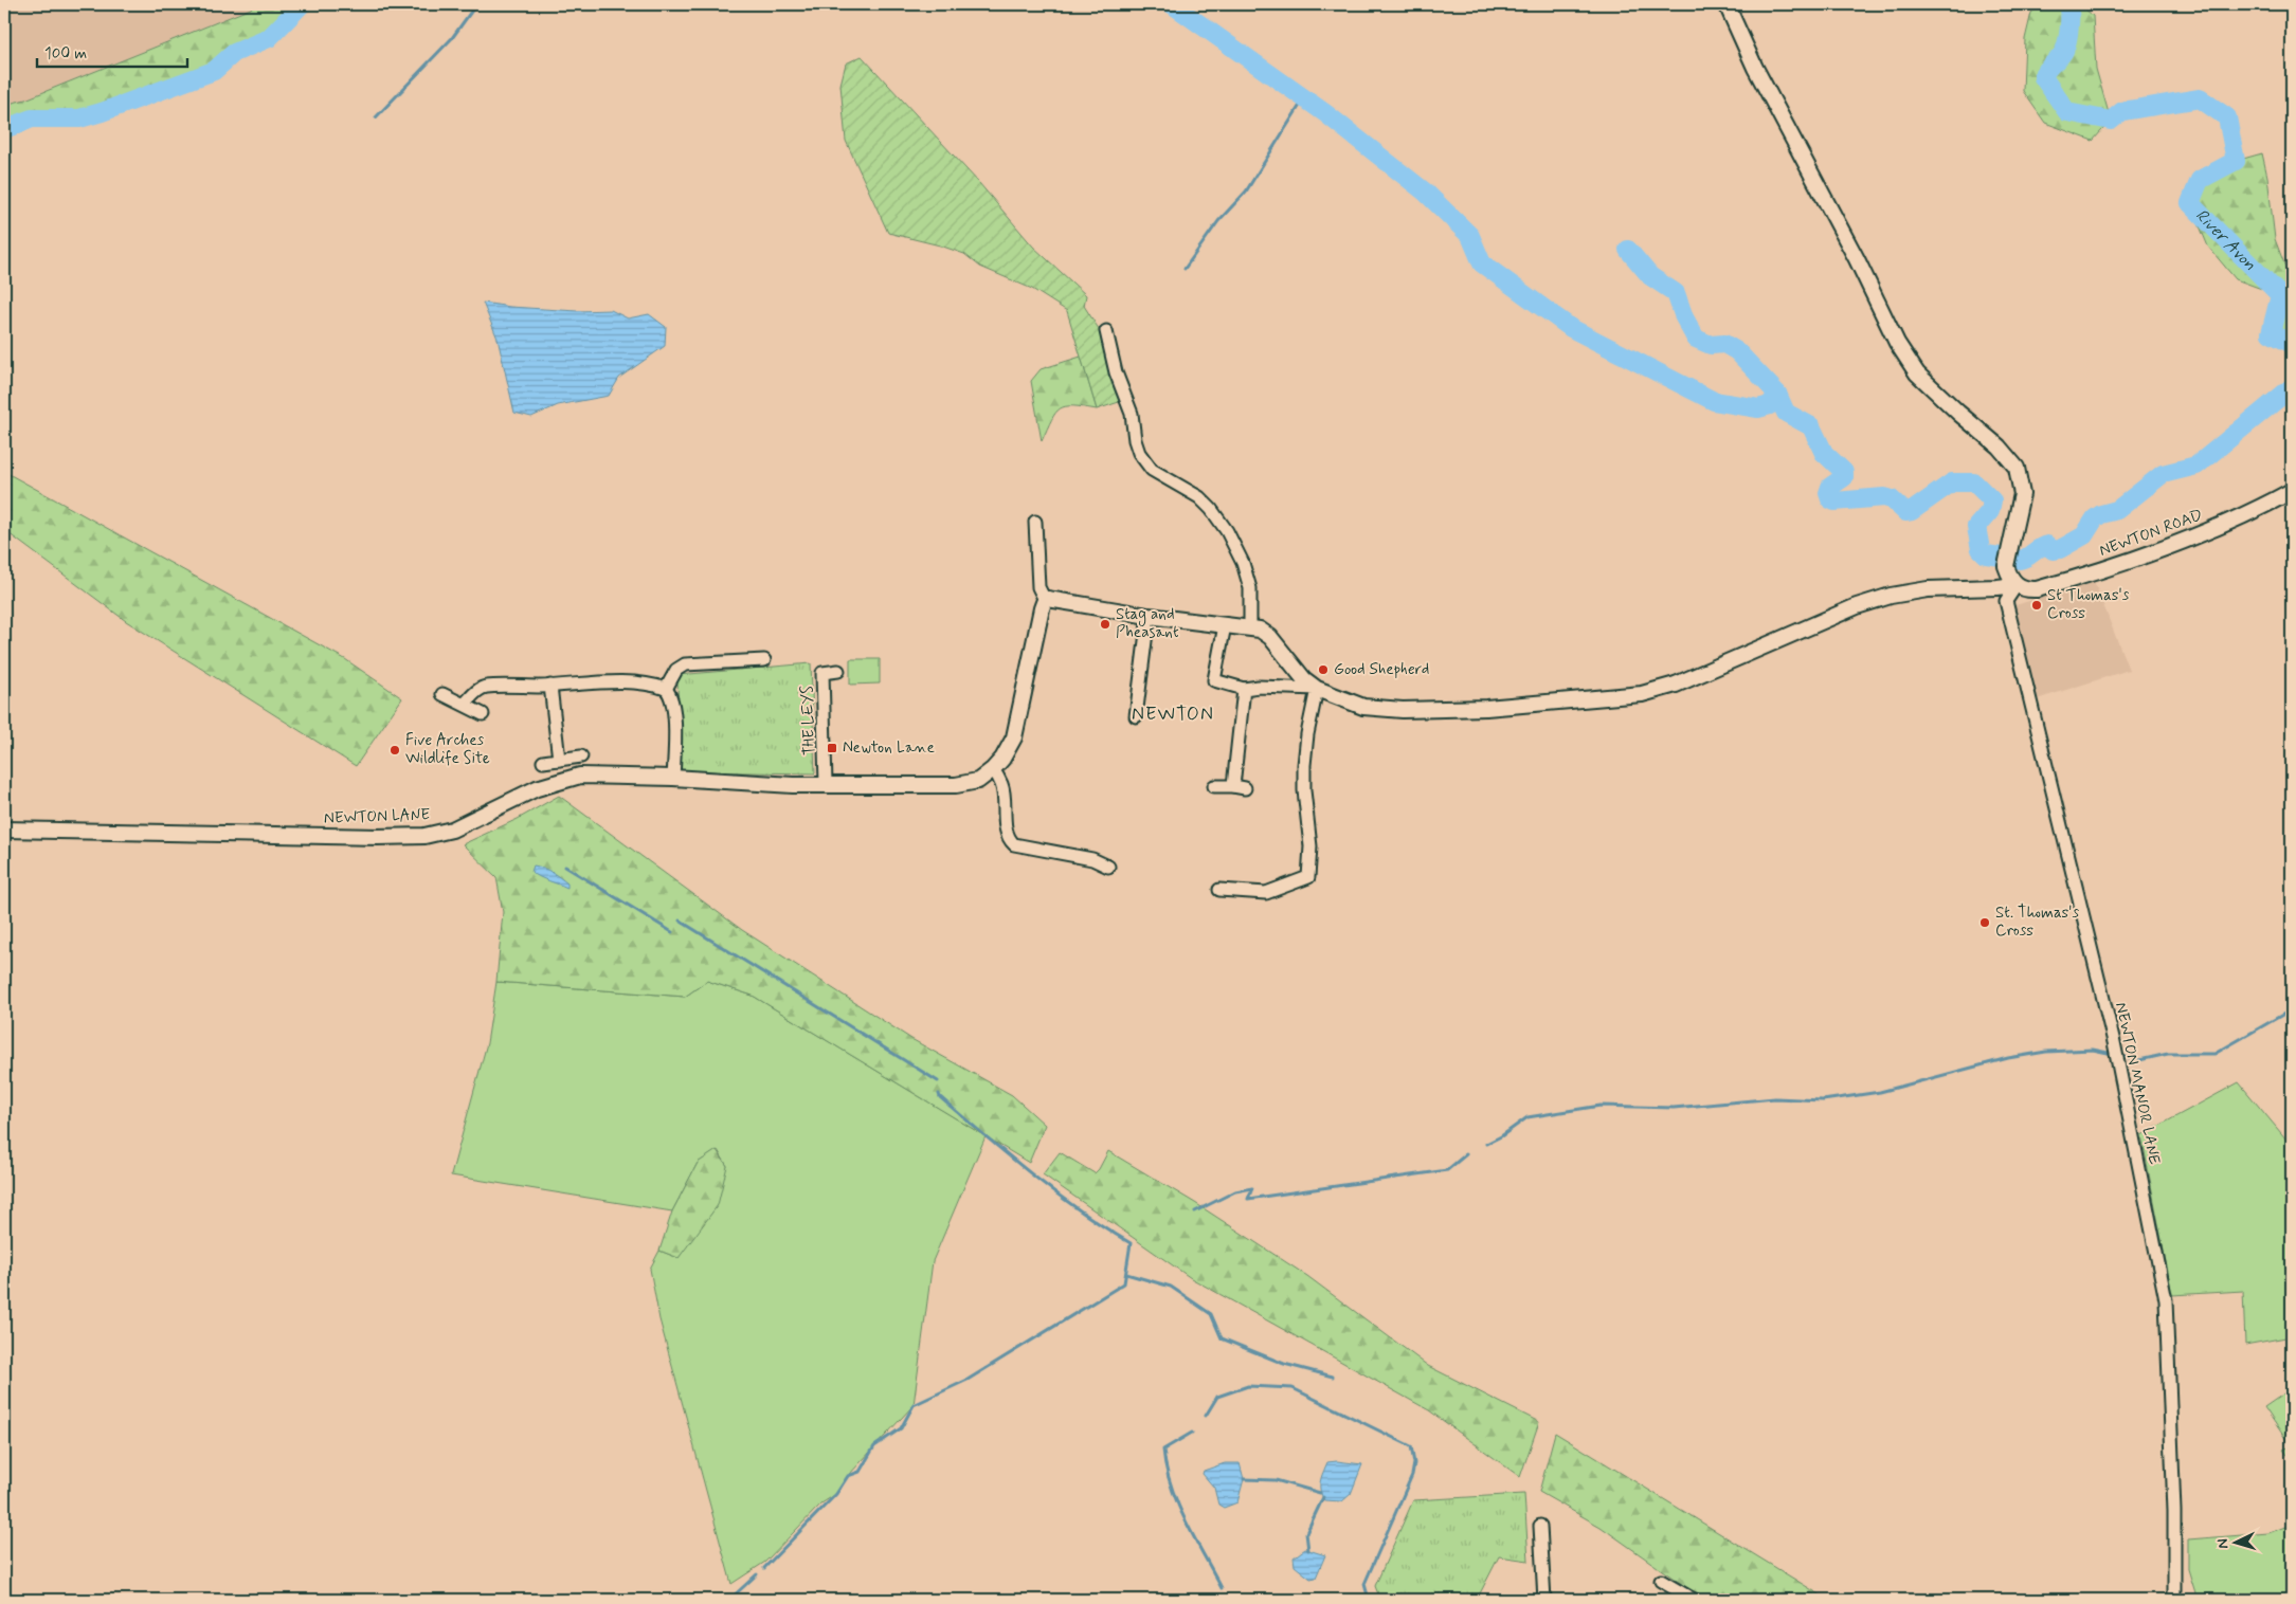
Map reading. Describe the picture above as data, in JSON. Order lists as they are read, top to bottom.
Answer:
{
  "streets": {
    "street": [
      "NEWTON ROAD",
      "THE LEYS",
      "NEWTON LANE",
      "NEWTON MANOR LANE"
    ]
  },
  "crossings": [
    ["NEWTON ROAD", "NEWTON MANOR LANE"],
    ["THE LEYS", "NEWTON LANE"]
  ],
  "districts": ["NEWTON"],
  "water": ["River Avon"],
  "places": {
    "other": [
      "St Thomas's Cross",
      "Stag and Pheasant",
      "Good Shepherd",
      "Five Arches Wildlife Site",
      "St. Thomas's Cross"
    ],
    "transit": ["Newton Lane"]
  },
  "scale_bar": "100 m",
  "north": "left"
}
